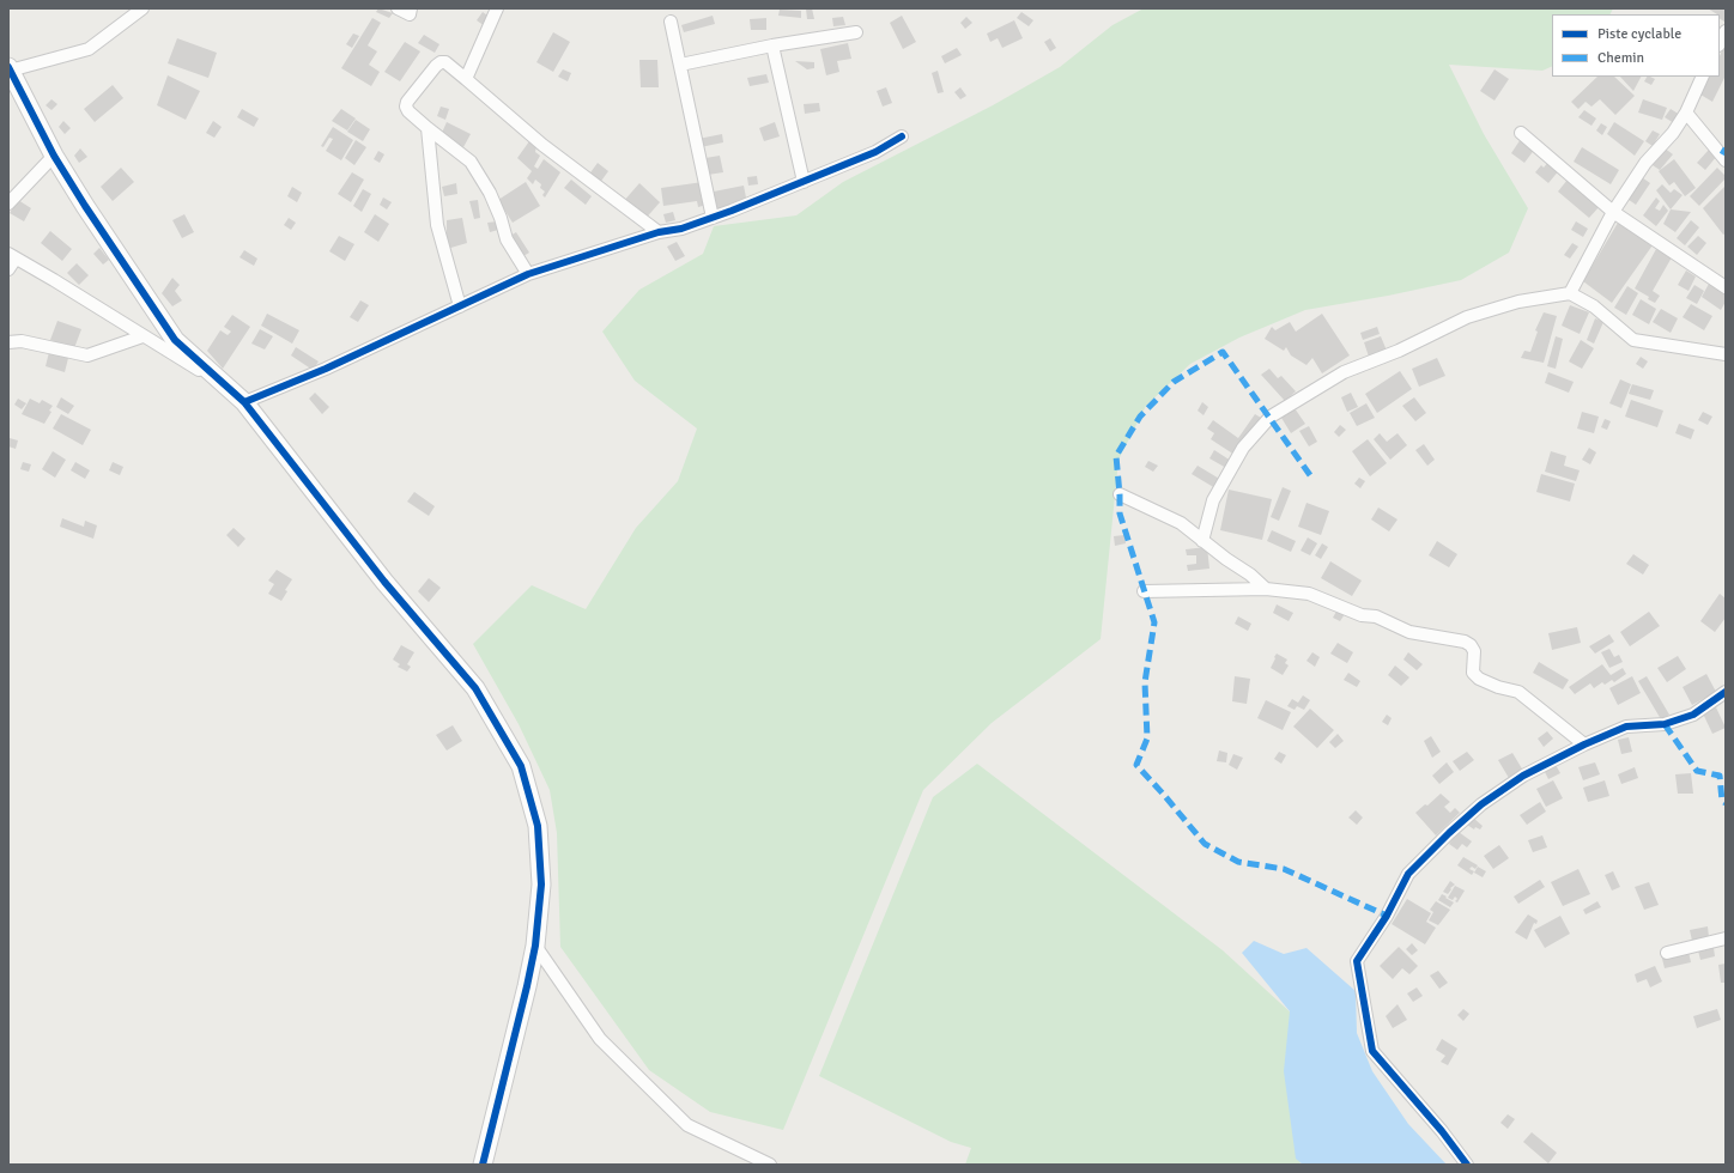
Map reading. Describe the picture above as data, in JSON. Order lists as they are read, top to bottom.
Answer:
{
  "legend": ["Piste cyclable", "Chemin"]
}
